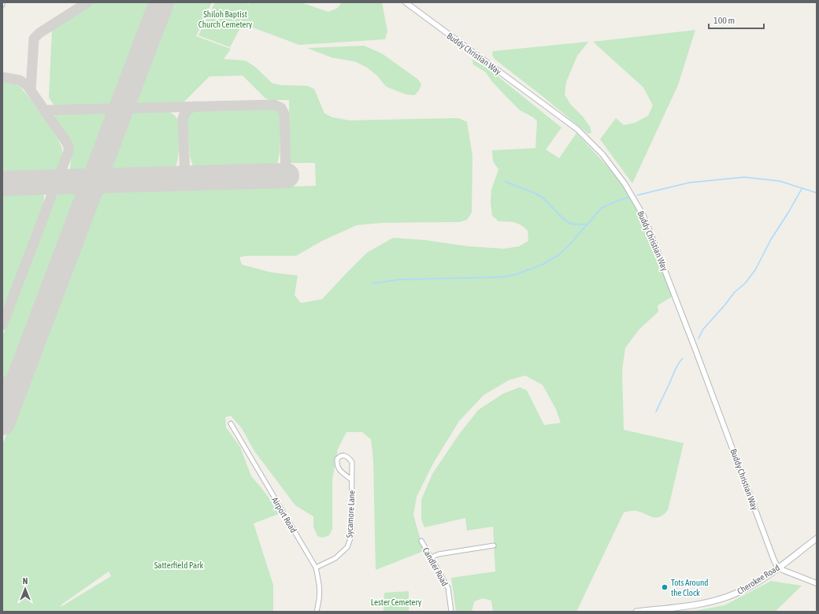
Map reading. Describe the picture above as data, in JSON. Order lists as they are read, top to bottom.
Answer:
{
  "streets": {
    "main road": ["Cherokee Road"],
    "street": [
      "Buddy Christian Way",
      "Sycamore Lane",
      "Airport Road",
      "Candler Road"
    ]
  },
  "crossings": [
    ["Buddy Christian Way", "Cherokee Road"],
    ["Sycamore Lane", "Airport Road"]
  ],
  "parks": ["Shiloh Baptist Church Cemetery", "Satterfield Park", "Lester Cemetery"],
  "places": ["Tots Around the Clock"],
  "scale_bar": "100 m",
  "north": "top"
}
